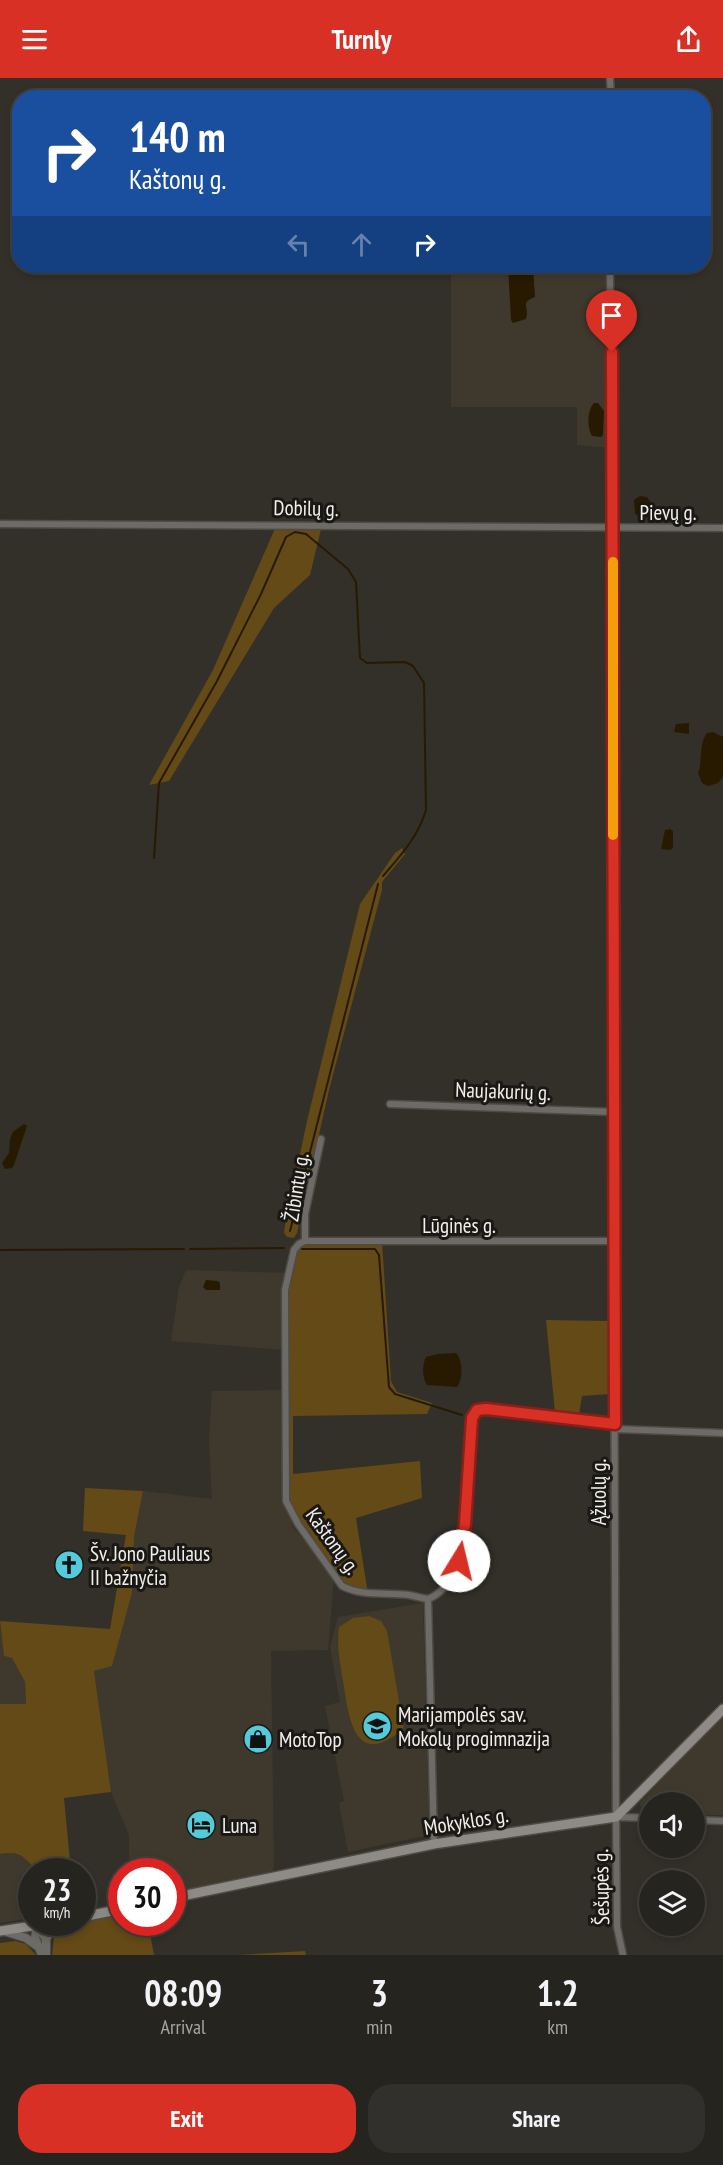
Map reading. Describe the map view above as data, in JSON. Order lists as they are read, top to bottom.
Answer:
{
  "streets": {
    "main road": ["Mokyklos g."],
    "street": [
      "Dobilų g.",
      "Pievų g.",
      "Naujakurių g.",
      "Žibintų g.",
      "Lūginės g.",
      "Ąžuolų g.",
      "Kaštonų g.",
      "Šešupės g."
    ]
  },
  "crossings": [
    ["Dobilų g.", "Pievų g."],
    ["Dobilų g.", "Ąžuolų g."],
    ["Pievų g.", "Ąžuolų g."],
    ["Naujakurių g.", "Ąžuolų g."],
    ["Žibintų g.", "Lūginės g."],
    ["Žibintų g.", "Kaštonų g."],
    ["Lūginės g.", "Ąžuolų g."],
    ["Lūginės g.", "Kaštonų g."],
    ["Ąžuolų g.", "Mokyklos g."],
    ["Ąžuolų g.", "Šešupės g."],
    ["Mokyklos g.", "Šešupės g."]
  ],
  "places": {
    "church": ["Šv. Jono Pauliaus II bažnyčia"],
    "school or university": ["Marijampolės sav. Mokolų progimnazija"],
    "shop": ["MotoTop"],
    "hotel": ["Luna"]
  },
  "page": {
    "header": "Turnly",
    "turn": ["140 m", "Kaštonų g."],
    "speed": "23 km/h",
    "limit": "30",
    "eta": [
      "08:09",
      "Arrival",
      "3",
      "min",
      "1.2",
      "km"
    ],
    "buttons": ["Exit", "Share"]
  }
}
